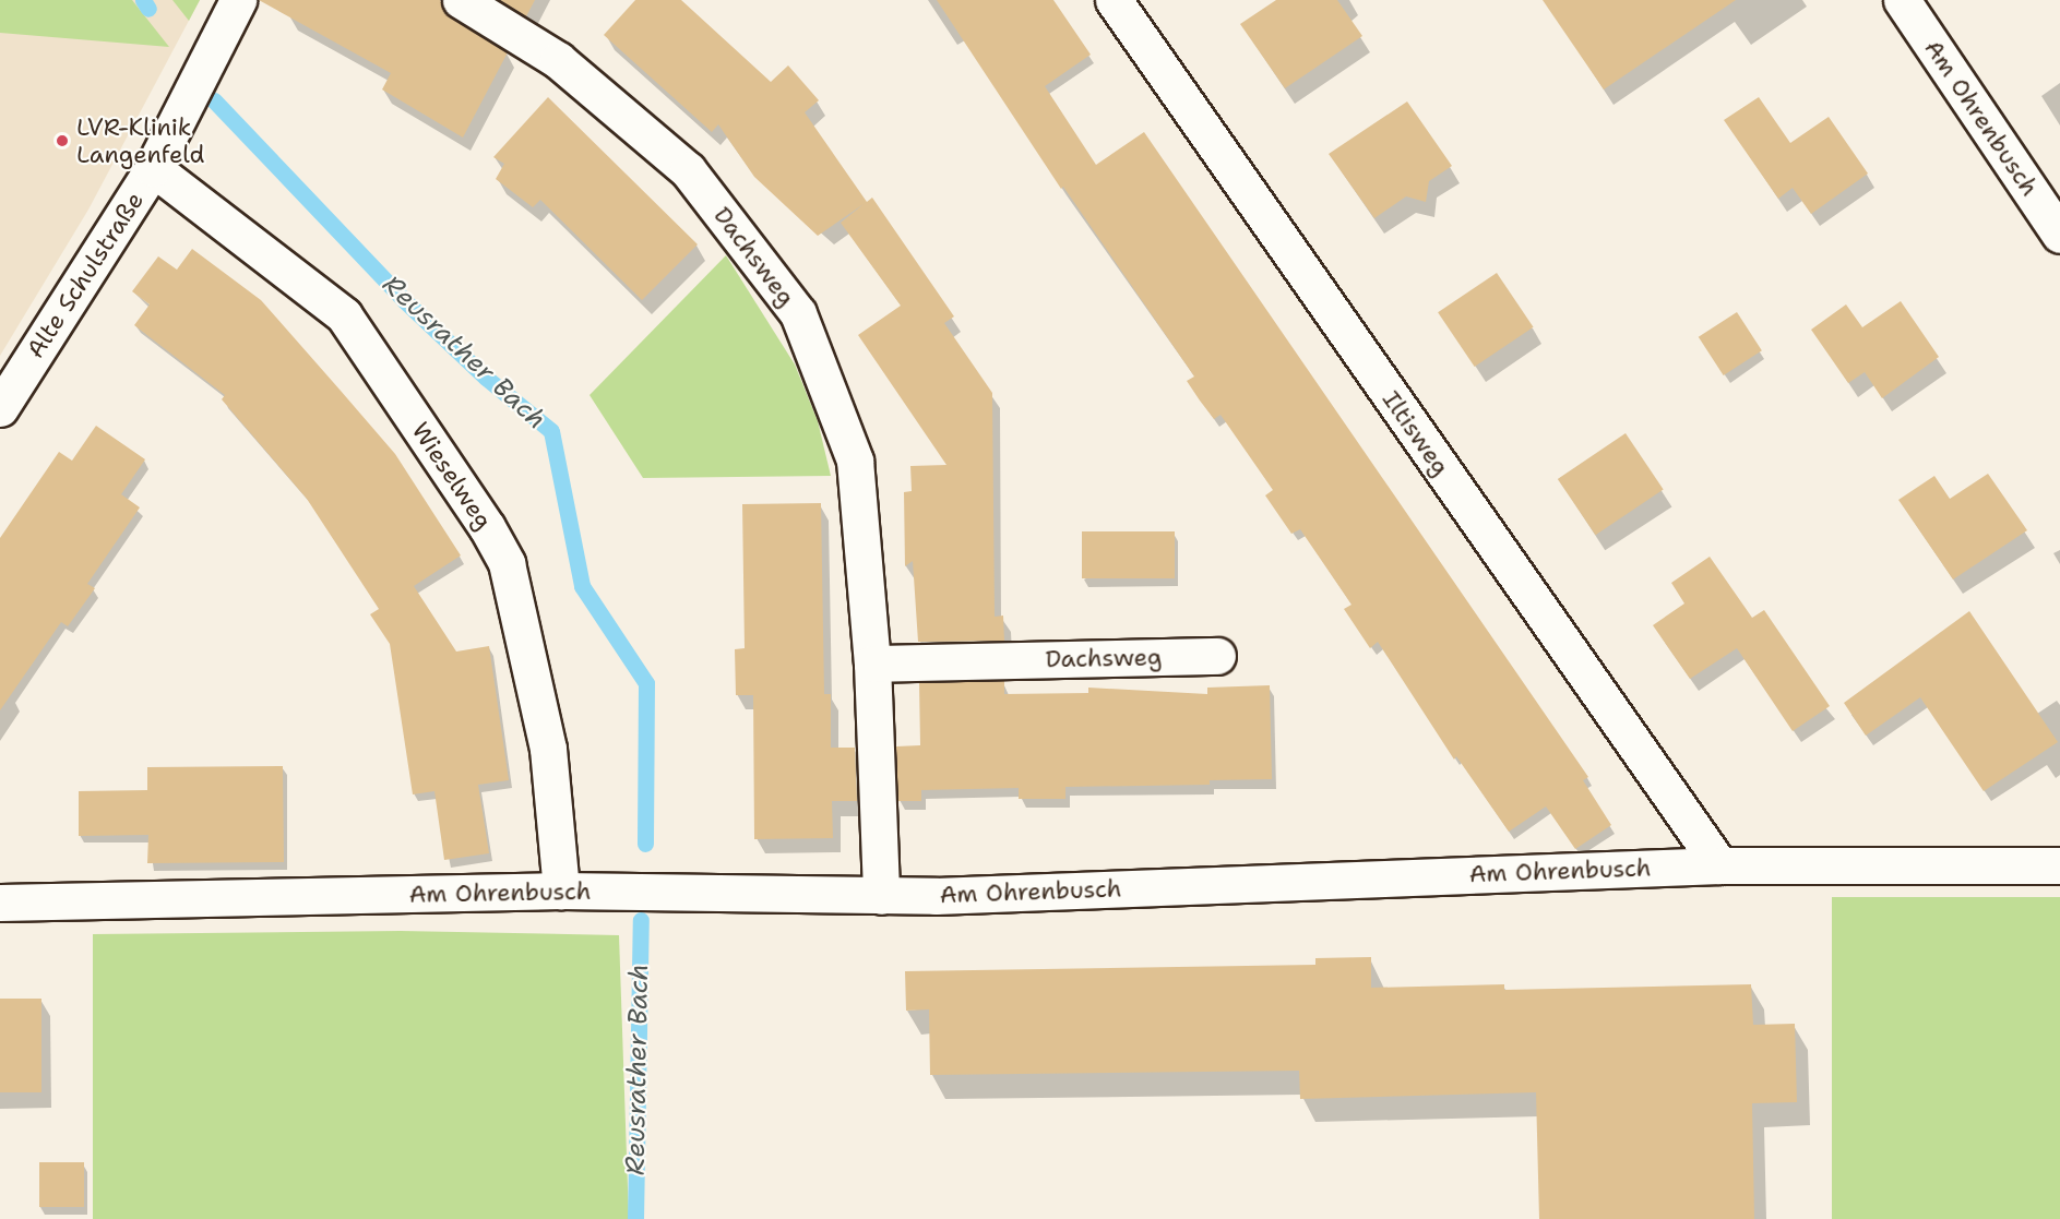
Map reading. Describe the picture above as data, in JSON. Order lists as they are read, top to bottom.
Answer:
{
  "streets": {
    "street": [
      "Am Ohrenbusch",
      "Dachsweg",
      "Alte Schulstraße",
      "Iltisweg",
      "Wieselweg"
    ]
  },
  "crossings": [
    ["Am Ohrenbusch", "Dachsweg"],
    ["Am Ohrenbusch", "Iltisweg"],
    ["Am Ohrenbusch", "Wieselweg"],
    ["Alte Schulstraße", "Wieselweg"]
  ],
  "water": ["Reusrather Bach"],
  "places": ["LVR-Klinik Langenfeld"]
}
